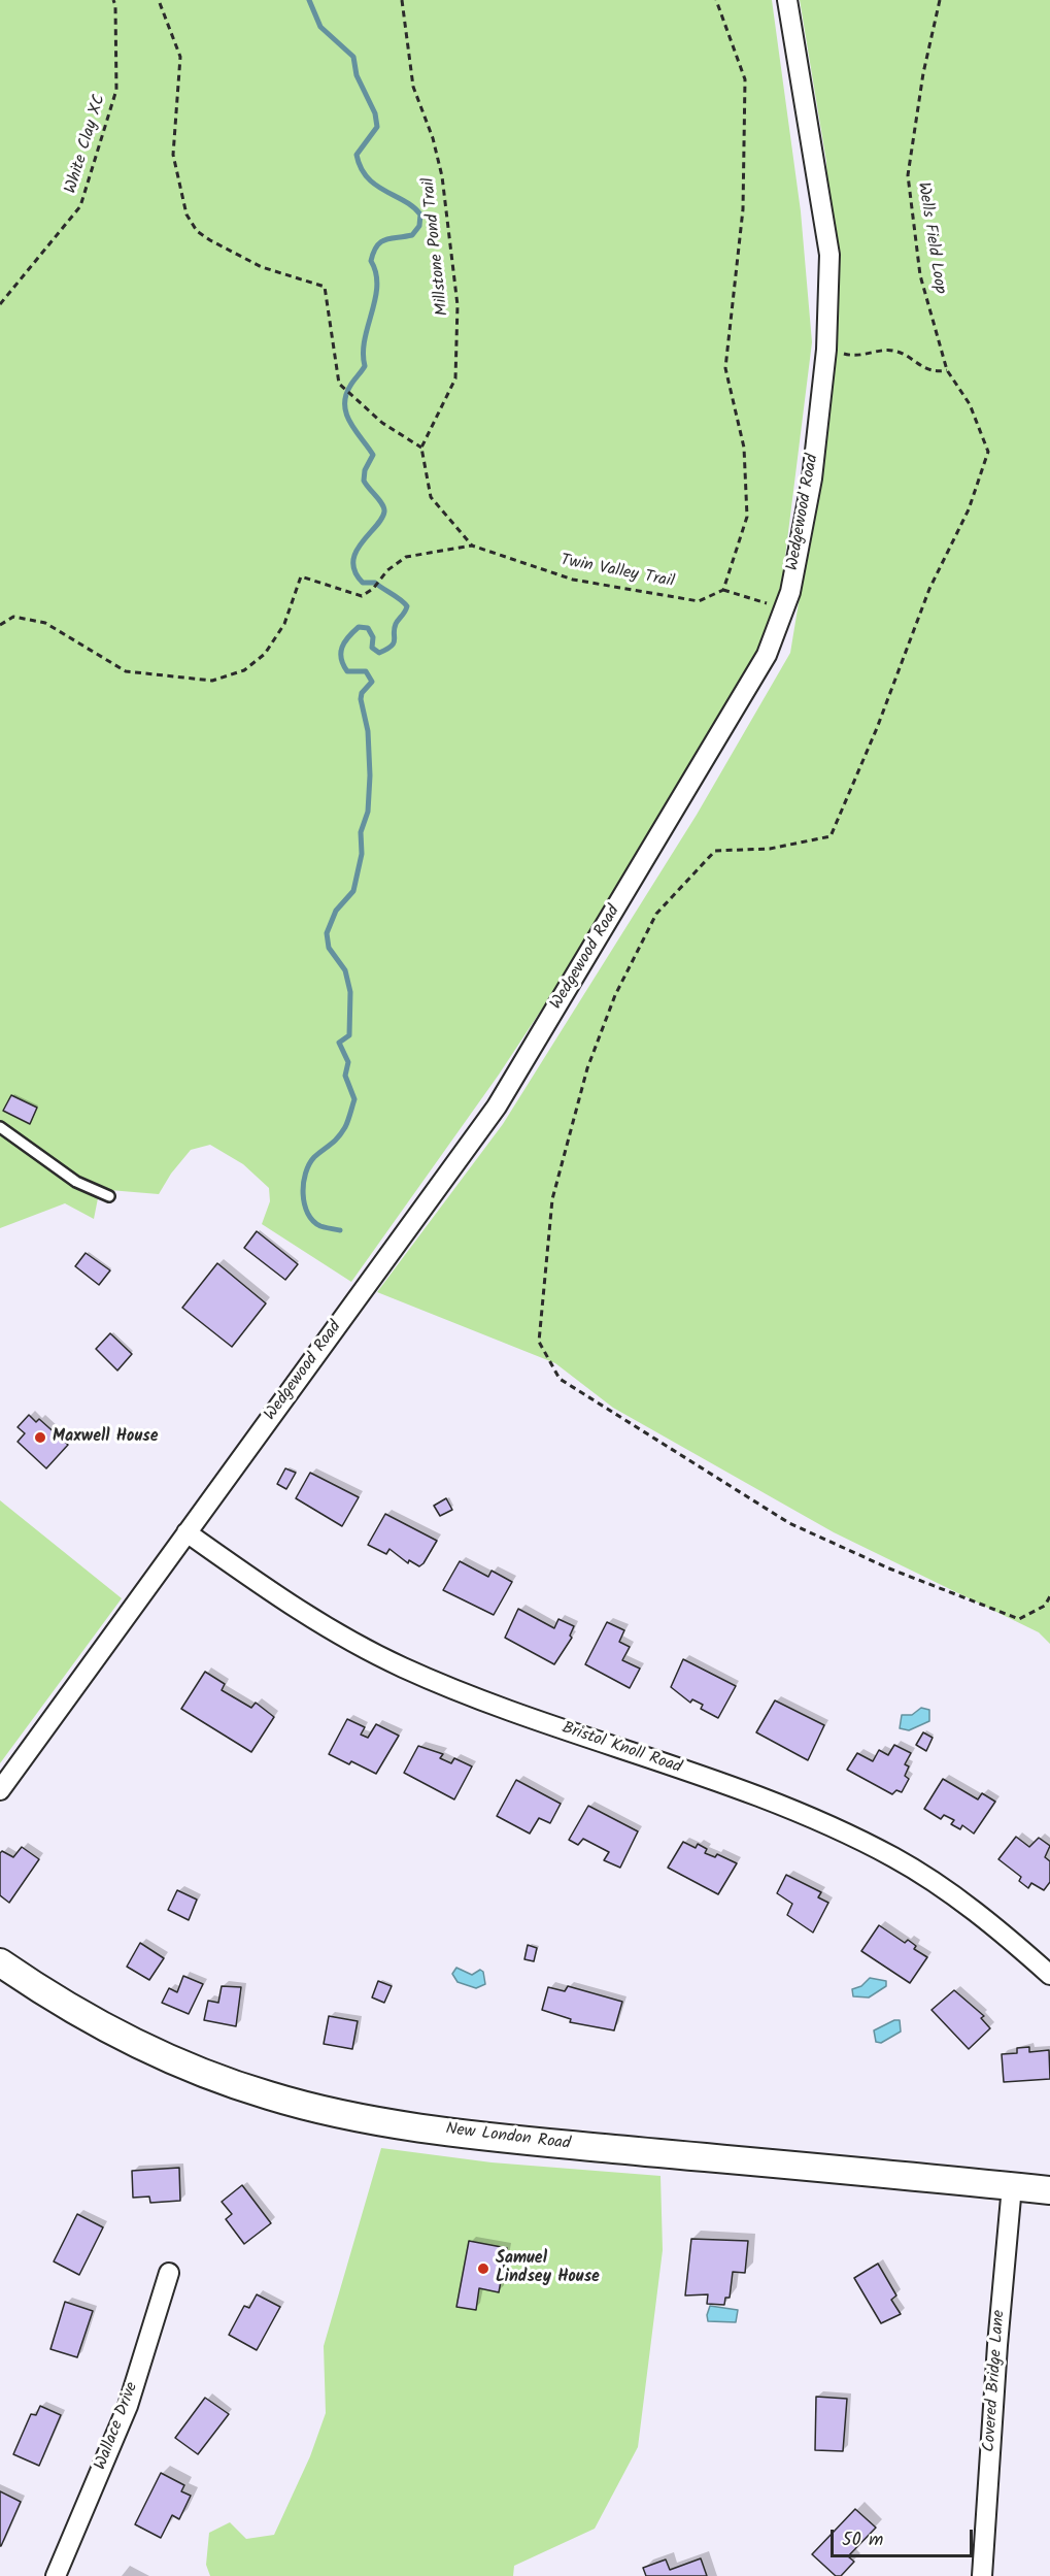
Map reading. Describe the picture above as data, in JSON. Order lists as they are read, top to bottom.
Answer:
{
  "streets": {
    "main road": ["New London Road"],
    "street": [
      "Wedgewood Road",
      "Bristol Knoll Road",
      "Covered Bridge Lane",
      "Wallace Drive"
    ],
    "path": [
      "White Clay XC",
      "Wells Field Loop",
      "Millstone Pond Trail",
      "Twin Valley Trail"
    ]
  },
  "crossings": [
    ["Wedgewood Road", "Bristol Knoll Road"],
    ["New London Road", "Covered Bridge Lane"]
  ],
  "places": ["Maxwell House", "Samuel Lindsey House"],
  "scale_bar": "50 m"
}
